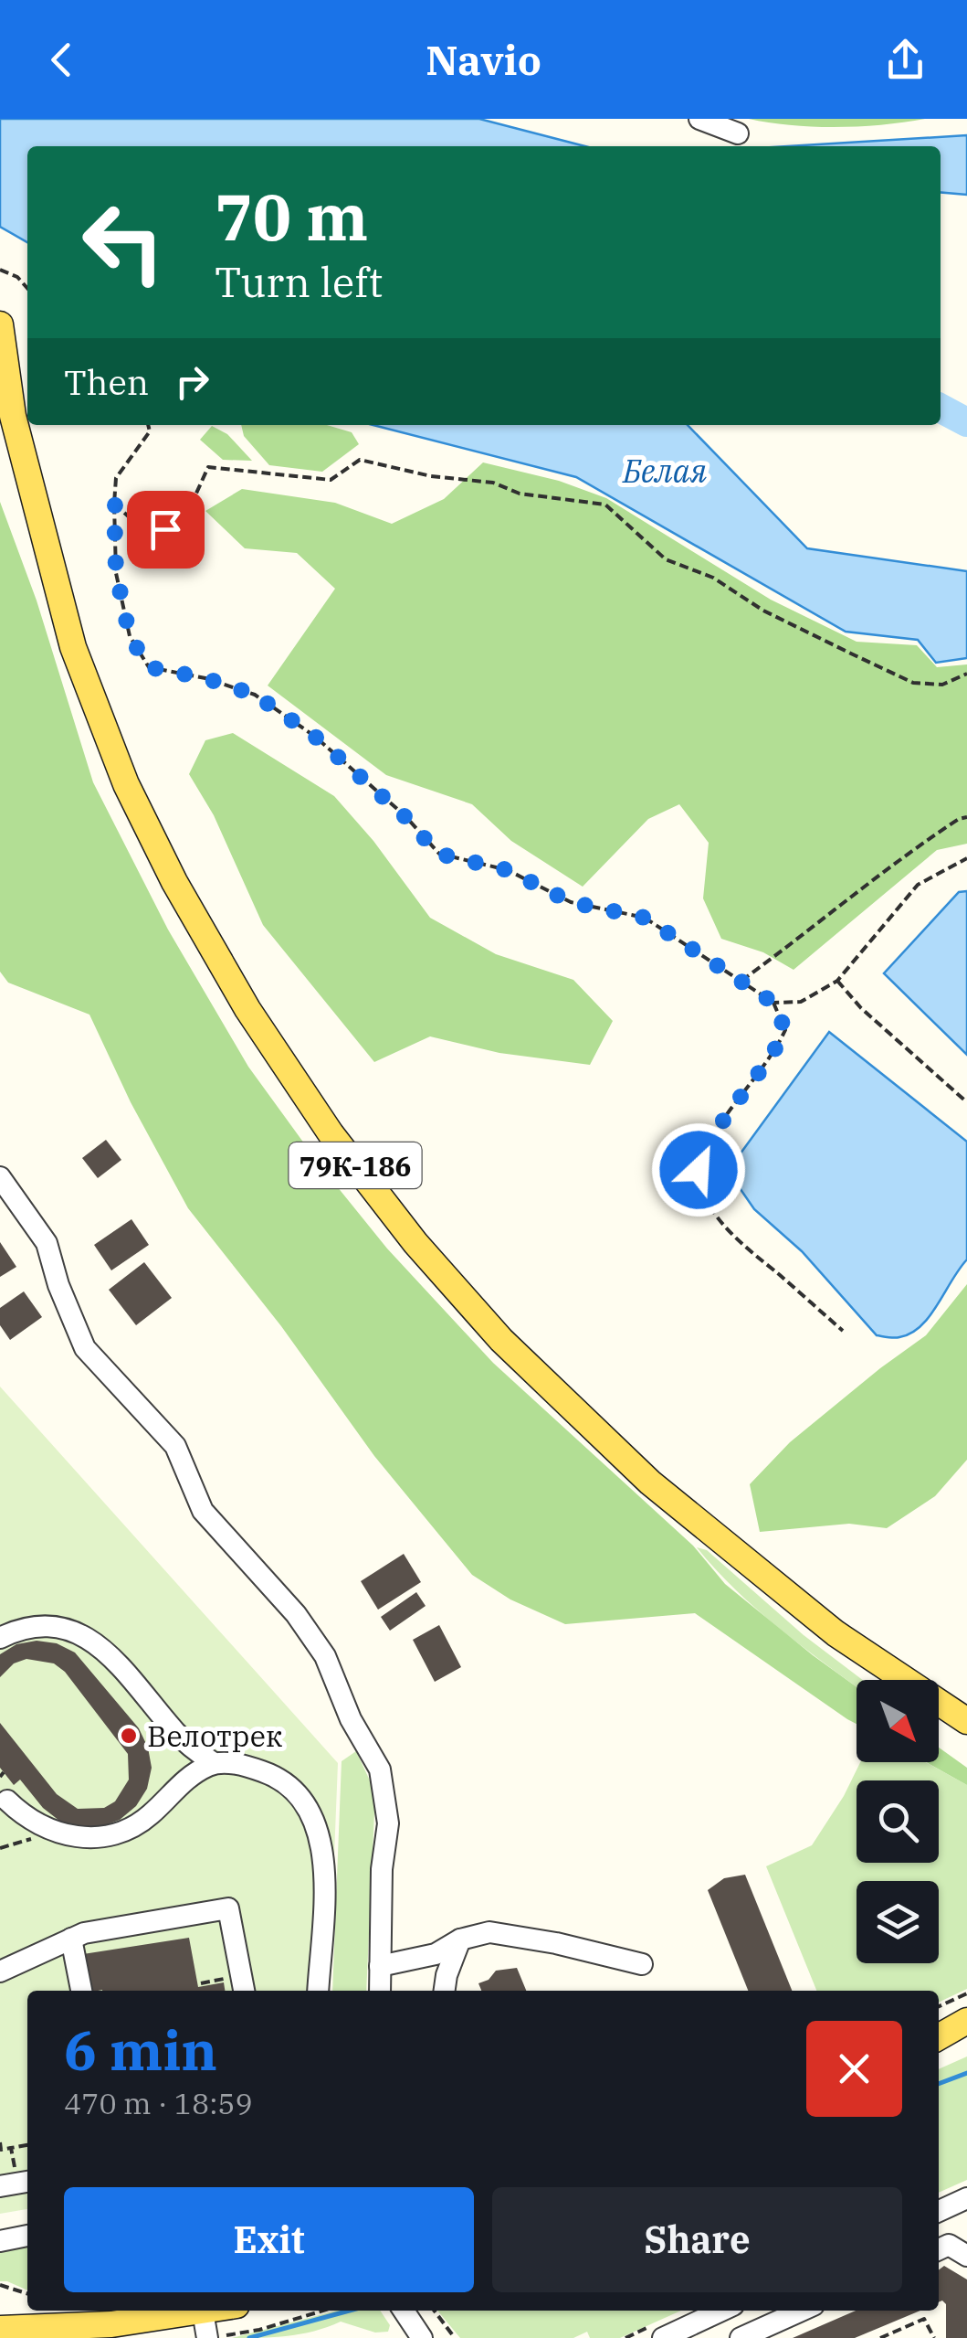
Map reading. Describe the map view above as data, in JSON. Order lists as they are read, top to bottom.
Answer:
{
  "streets": {
    "main road": ["79К-186"]
  },
  "water": ["Белая"],
  "places": ["Велотрек"],
  "north": "bottom right",
  "page": {
    "header": "Navio",
    "turn": ["70 m", "Turn left"],
    "then": "Then",
    "heading": ["6 min", "470 m · 18:59"],
    "buttons": ["Exit", "Share"]
  }
}
